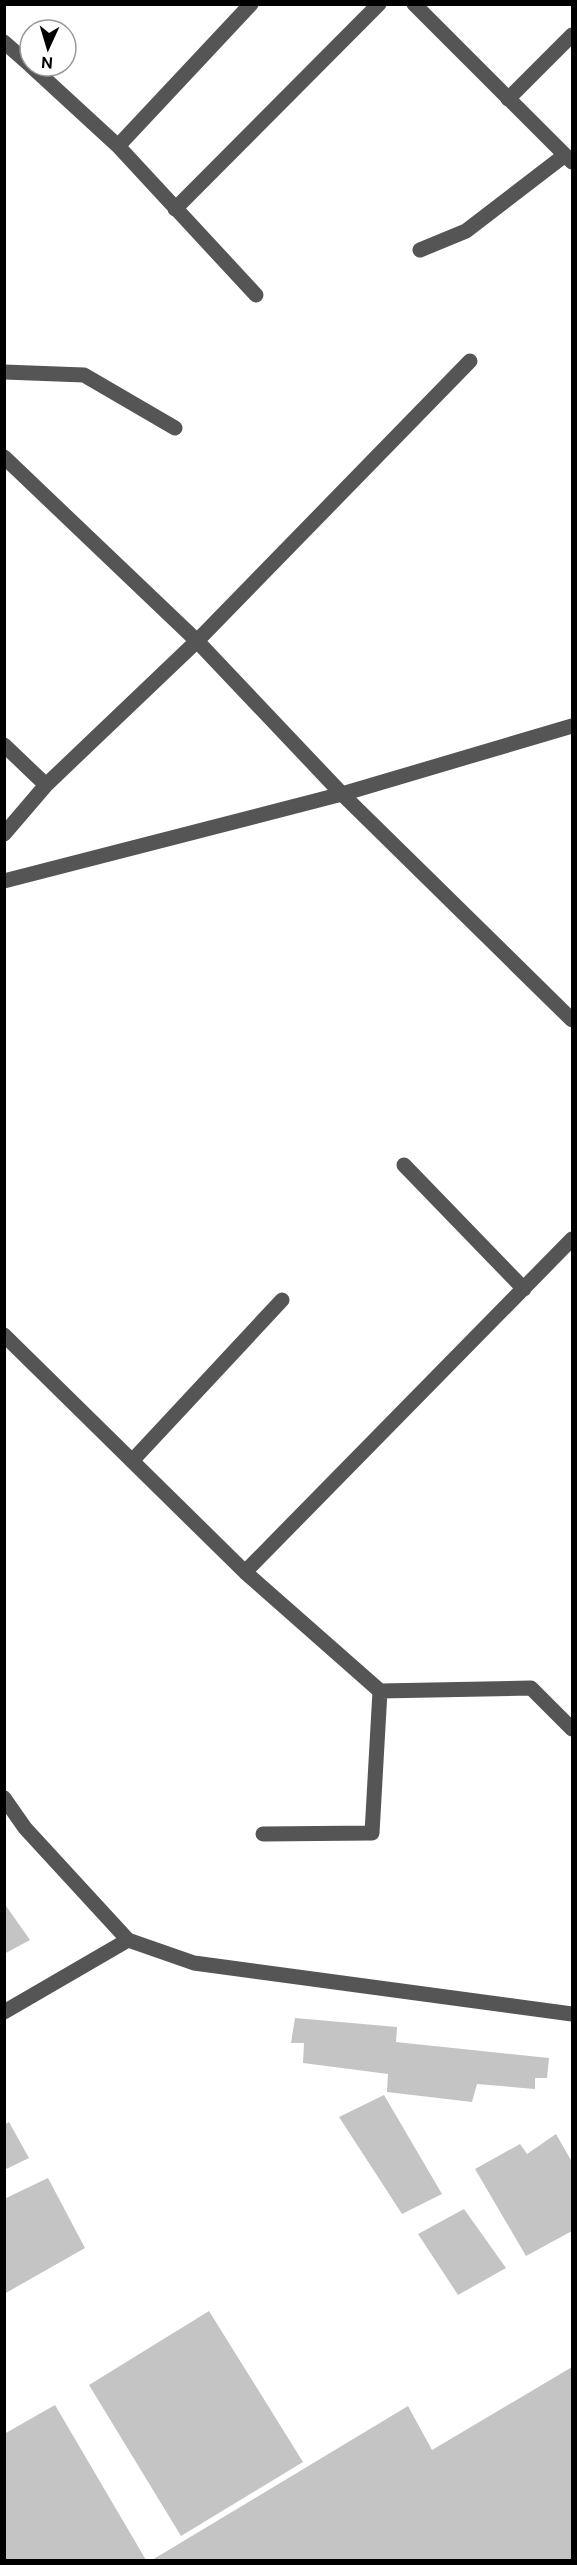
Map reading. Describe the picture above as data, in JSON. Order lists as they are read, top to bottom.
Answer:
{
  "north": "bottom"
}
